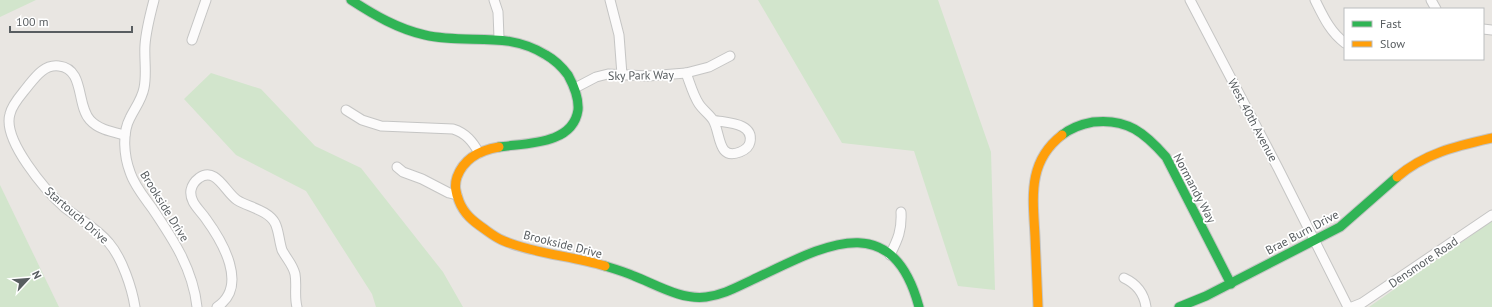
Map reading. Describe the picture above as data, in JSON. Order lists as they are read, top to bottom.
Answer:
{
  "streets": {
    "street": [
      "Sky Park Way",
      "West 40th Avenue",
      "Normandy Way",
      "Brookside Drive",
      "Startouch Drive",
      "Brae Burn Drive",
      "Densmore Road"
    ]
  },
  "crossings": [
    ["West 40th Avenue", "Brae Burn Drive"],
    ["Normandy Way", "Brae Burn Drive"],
    ["Brookside Drive", "Startouch Drive"]
  ],
  "legend": ["Fast", "Slow"],
  "scale_bar": "100 m",
  "north": "top right"
}
